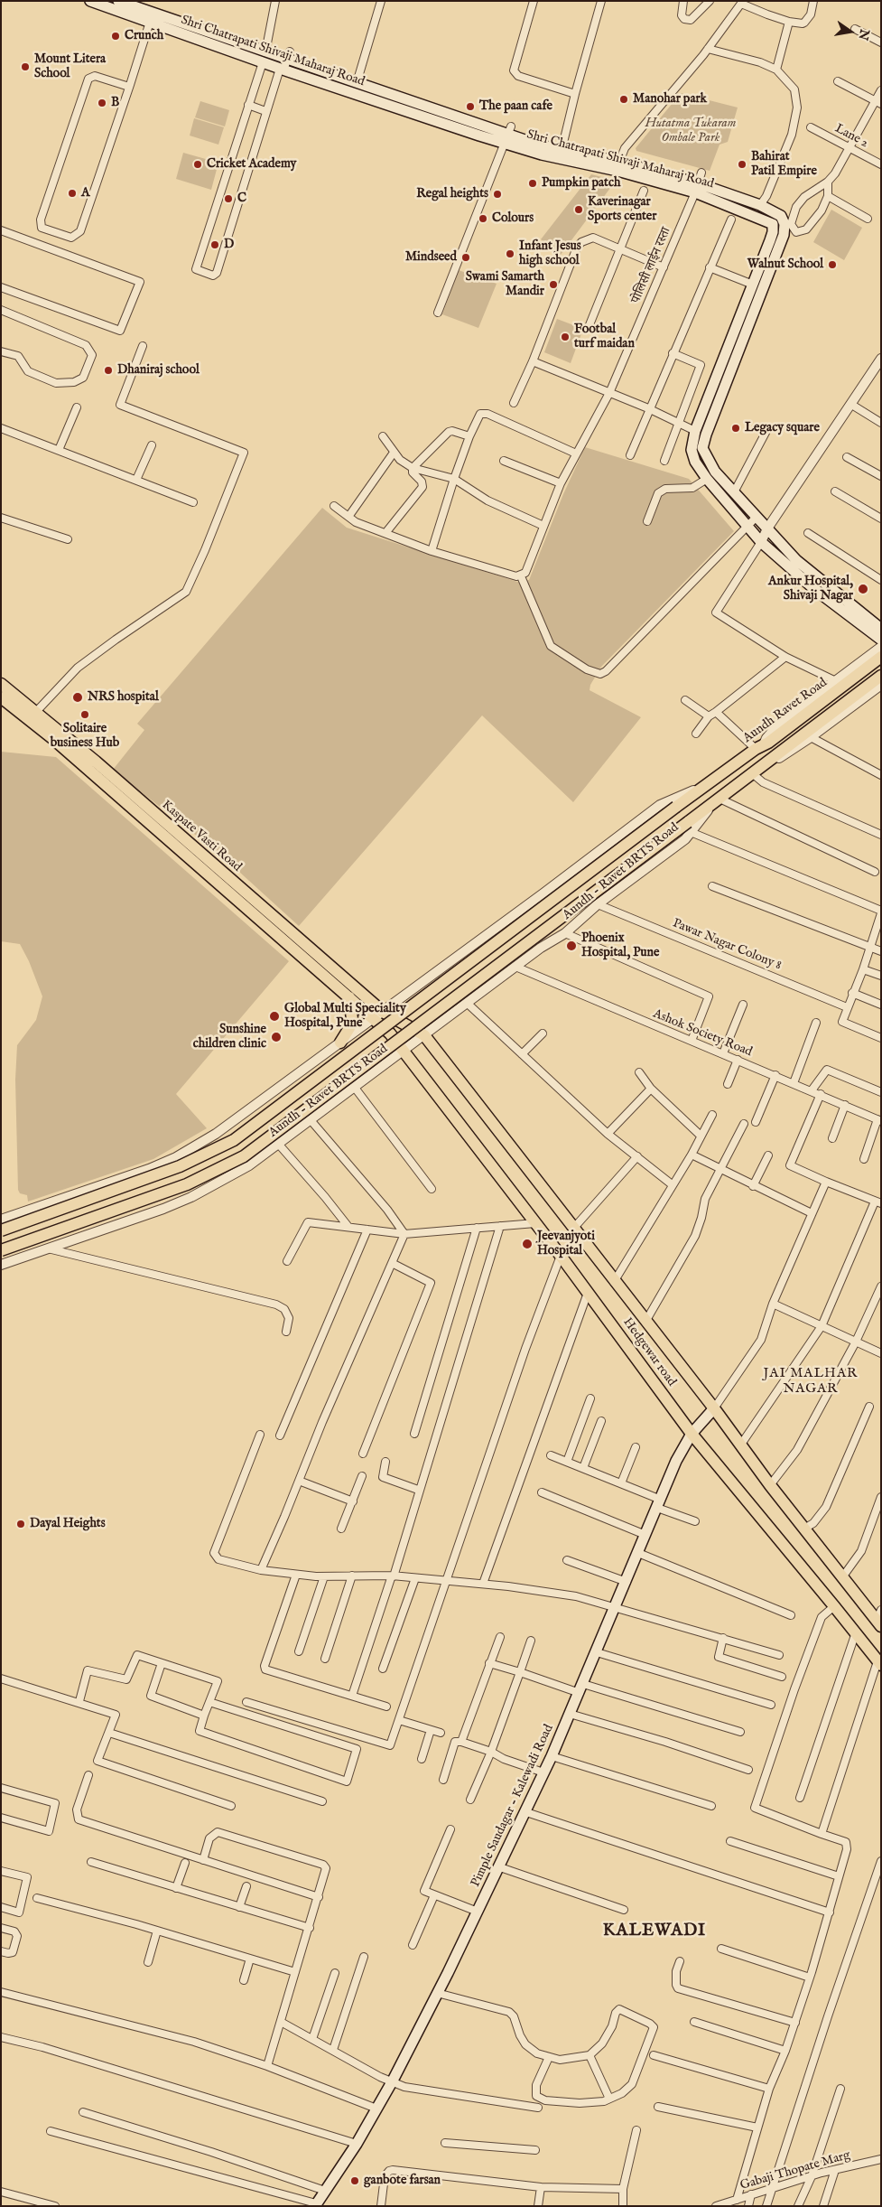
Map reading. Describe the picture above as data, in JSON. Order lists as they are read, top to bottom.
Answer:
{
  "streets": {
    "main road": [
      "Shri Chatrapati Shivaji Maharaj Road",
      "Aundh Ravet Road",
      "Kaspate Vasti Road",
      "Hedgewar road",
      "Pimple Saudagar - Kalewadi Road"
    ],
    "street": [
      "Lane 2",
      "पोलिसी लाईन रस्ता",
      "Aundh - Ravet BRTS Road",
      "Pawar Nagar Colony 8",
      "Ashok Society Road",
      "Gabaji Thopate Marg"
    ]
  },
  "crossings": [
    ["Shri Chatrapati Shivaji Maharaj Road", "पोलिसी लाईन रस्ता"],
    ["Kaspate Vasti Road", "Hedgewar road"],
    ["Aundh - Ravet BRTS Road", "Pawar Nagar Colony 8"],
    ["Aundh - Ravet BRTS Road", "Ashok Society Road"],
    ["Aundh - Ravet BRTS Road", "Hedgewar road"],
    ["Hedgewar road", "Pimple Saudagar - Kalewadi Road"]
  ],
  "districts": ["JAI MALHAR NAGAR", "KALEWADI"],
  "parks": ["Hutatma Tukaram Ombale Park"],
  "places": [
    "Crunch",
    "Mount Litera School",
    "Manohar park",
    "B",
    "The paan cafe",
    "Cricket Academy",
    "Bahirat Patil Empire",
    "Pumpkin patch",
    "A",
    "Regal heights",
    "C",
    "Kaverinagar Sports center",
    "Colours",
    "D",
    "Infant Jesus high school",
    "Mindseed",
    "Walnut School",
    "Swami Samarth Mandir",
    "Footbal turf maidan",
    "Dhaniraj school",
    "Legacy square",
    "Ankur Hospital, Shivaji Nagar",
    "NRS hospital",
    "Solitaire business Hub",
    "Phoenix Hospital, Pune",
    "Global Multi Speciality Hospital, Pune",
    "Sunshine children clinic",
    "Jeevanjyoti Hospital",
    "Dayal Heights",
    "ganbote farsan"
  ],
  "north": "right"
}
